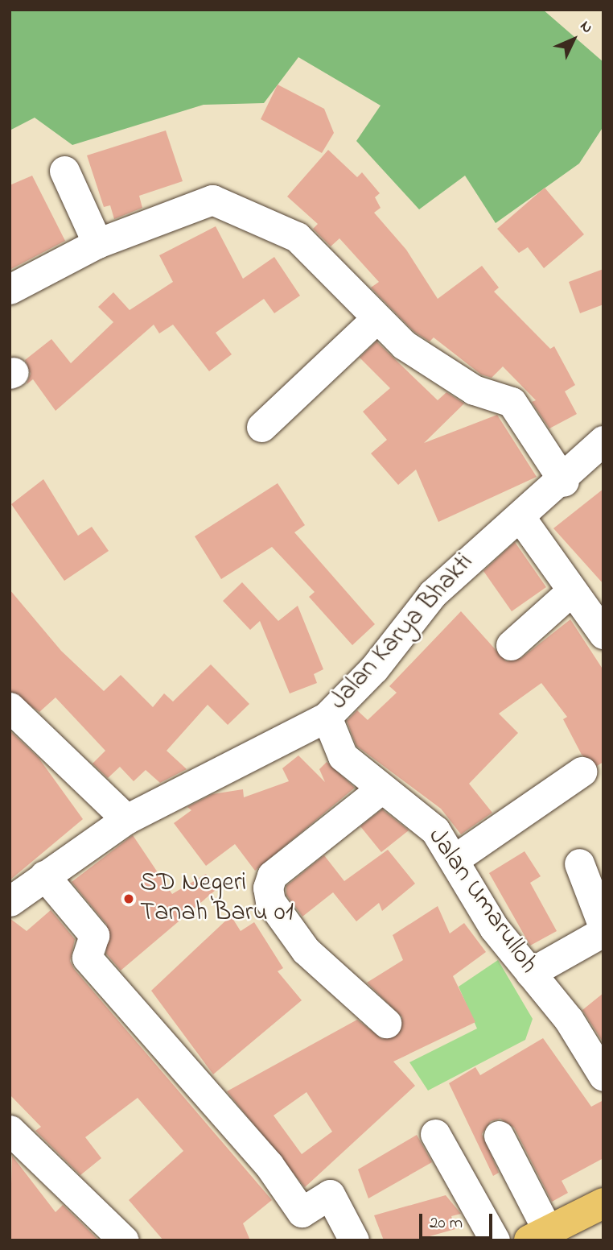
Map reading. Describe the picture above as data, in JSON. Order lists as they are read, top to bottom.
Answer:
{
  "streets": {
    "street": ["Jalan Karya Bhakti", "Jalan Umarulloh"]
  },
  "crossings": [
    ["Jalan Karya Bhakti", "Jalan Umarulloh"]
  ],
  "places": ["SD Negeri Tanah Baru 01"],
  "scale_bar": "20 m",
  "north": "top right"
}
